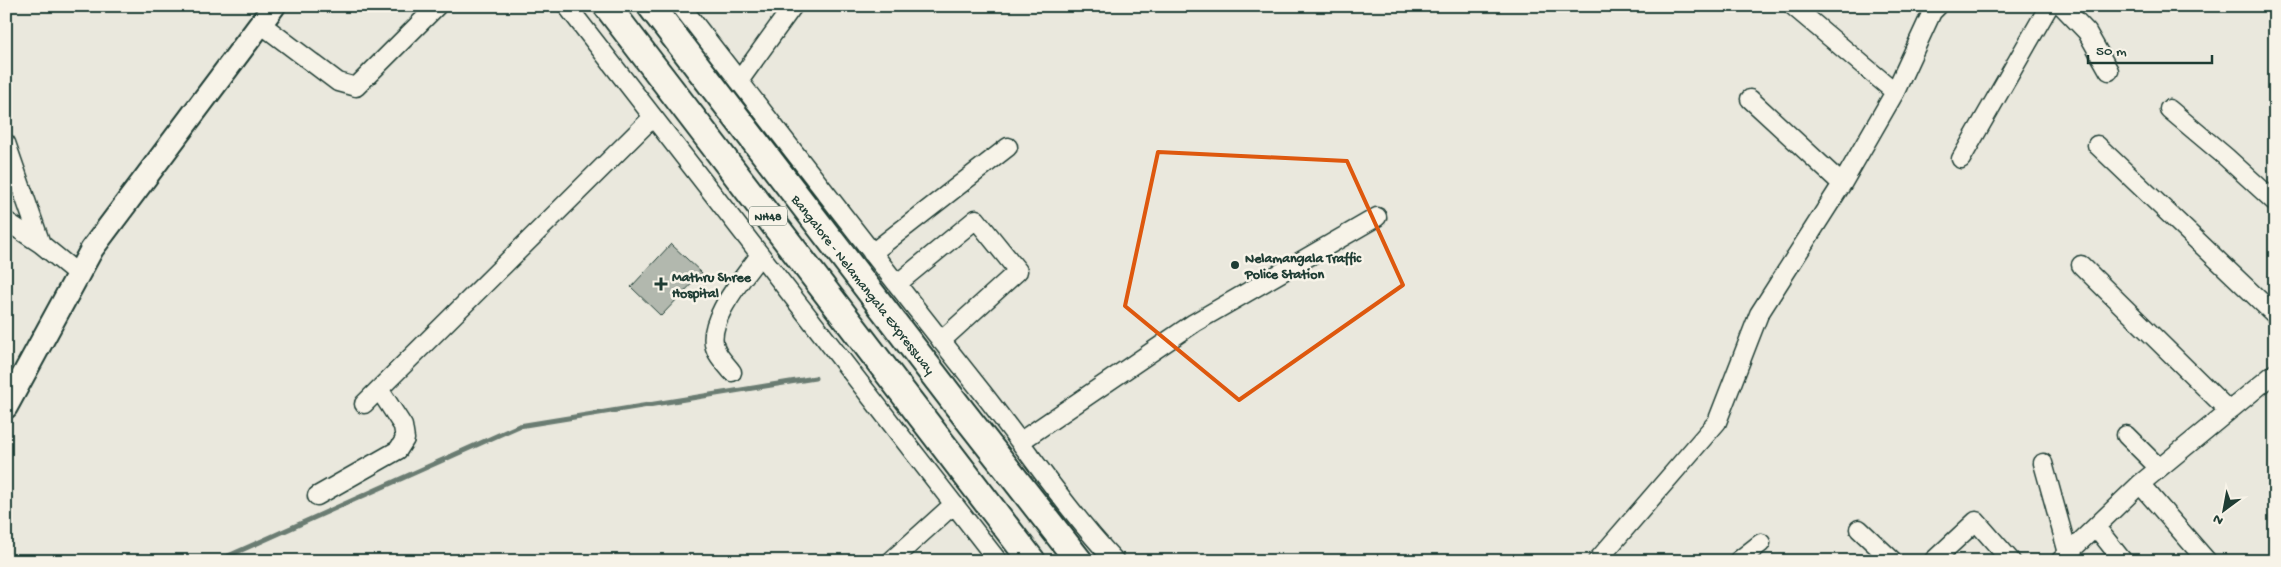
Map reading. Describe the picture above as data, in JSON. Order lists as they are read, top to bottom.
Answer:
{
  "streets": {
    "highway": ["NH48", "Bangalore - Nelamangala Expressway"]
  },
  "places": {
    "other": ["Nelamangala Traffic Police Station"],
    "health": ["Mathru Shree Hospital"]
  },
  "scale_bar": "50 m",
  "north": "bottom left"
}
